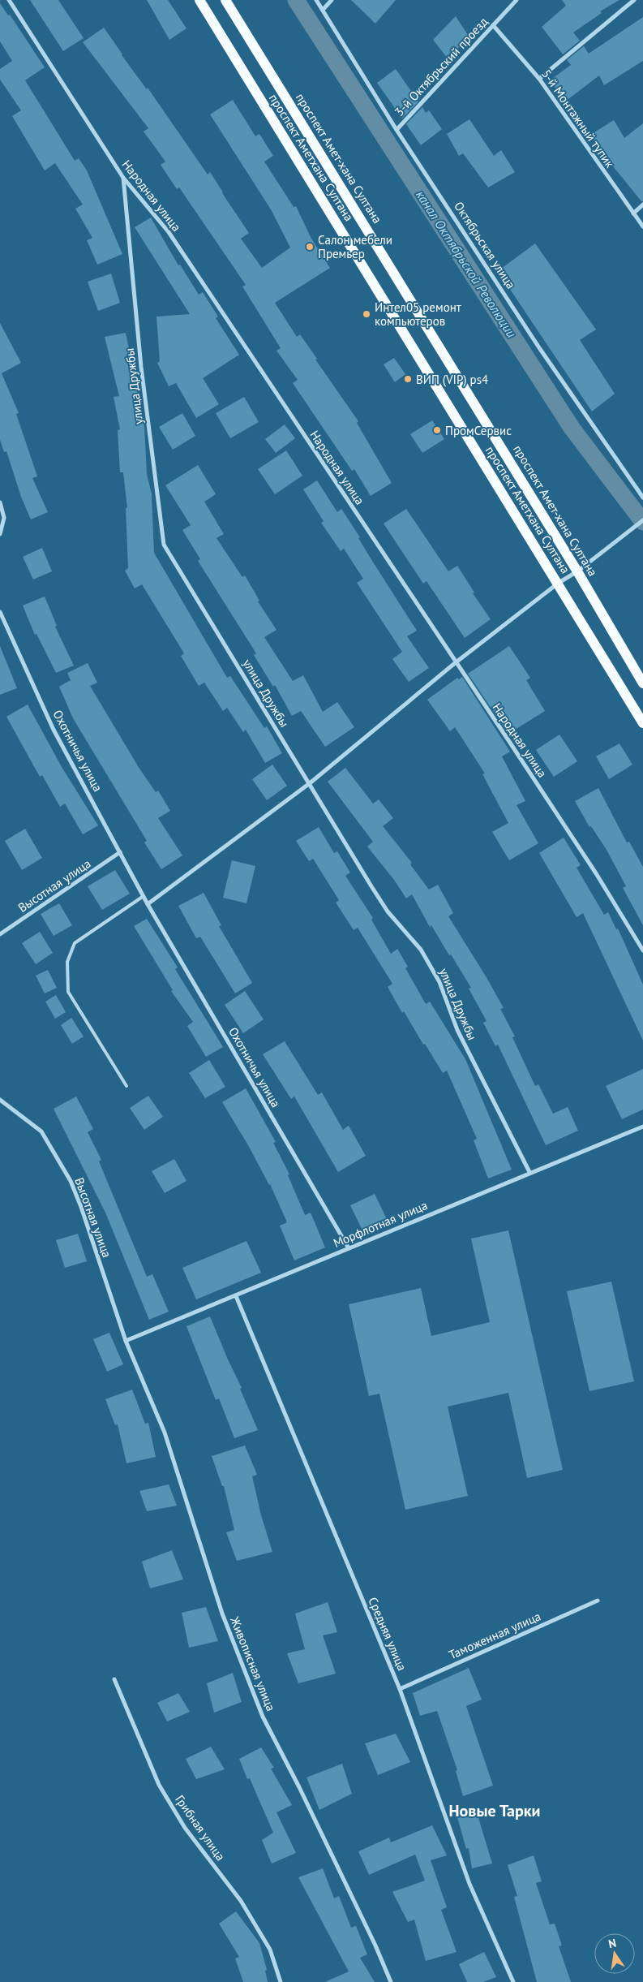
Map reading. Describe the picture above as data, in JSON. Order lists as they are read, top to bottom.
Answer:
{
  "streets": {
    "main road": ["проспект Аметхана Султана", "проспект Амет-хана Султана"],
    "street": [
      "3-й Октябрьский проезд",
      "5-й Монтажный тупик",
      "Народная улица",
      "Октябрьская улица",
      "улица Дружбы",
      "Охотничья улица",
      "Высотная улица",
      "Морфлотная улица",
      "Средняя улица",
      "Таможенная улица",
      "Живописная улица",
      "Грибная улица"
    ]
  },
  "crossings": [
    ["3-й Октябрьский проезд", "5-й Монтажный тупик"],
    ["3-й Октябрьский проезд", "Октябрьская улица"],
    ["Народная улица", "улица Дружбы"],
    ["улица Дружбы", "Морфлотная улица"],
    ["Охотничья улица", "Высотная улица"],
    ["Охотничья улица", "Морфлотная улица"],
    ["Высотная улица", "Морфлотная улица"],
    ["Высотная улица", "Живописная улица"],
    ["Морфлотная улица", "Средняя улица"],
    ["Морфлотная улица", "Живописная улица"],
    ["Средняя улица", "Таможенная улица"]
  ],
  "districts": ["Новые Тарки"],
  "water": ["канал Октябрьской Революции"],
  "places": [
    "Салон мебели Премьер",
    "Интел05 ремонт компьютеров",
    "ВИП (VIP) ps4",
    "ПромСервис"
  ],
  "north": "top"
}
